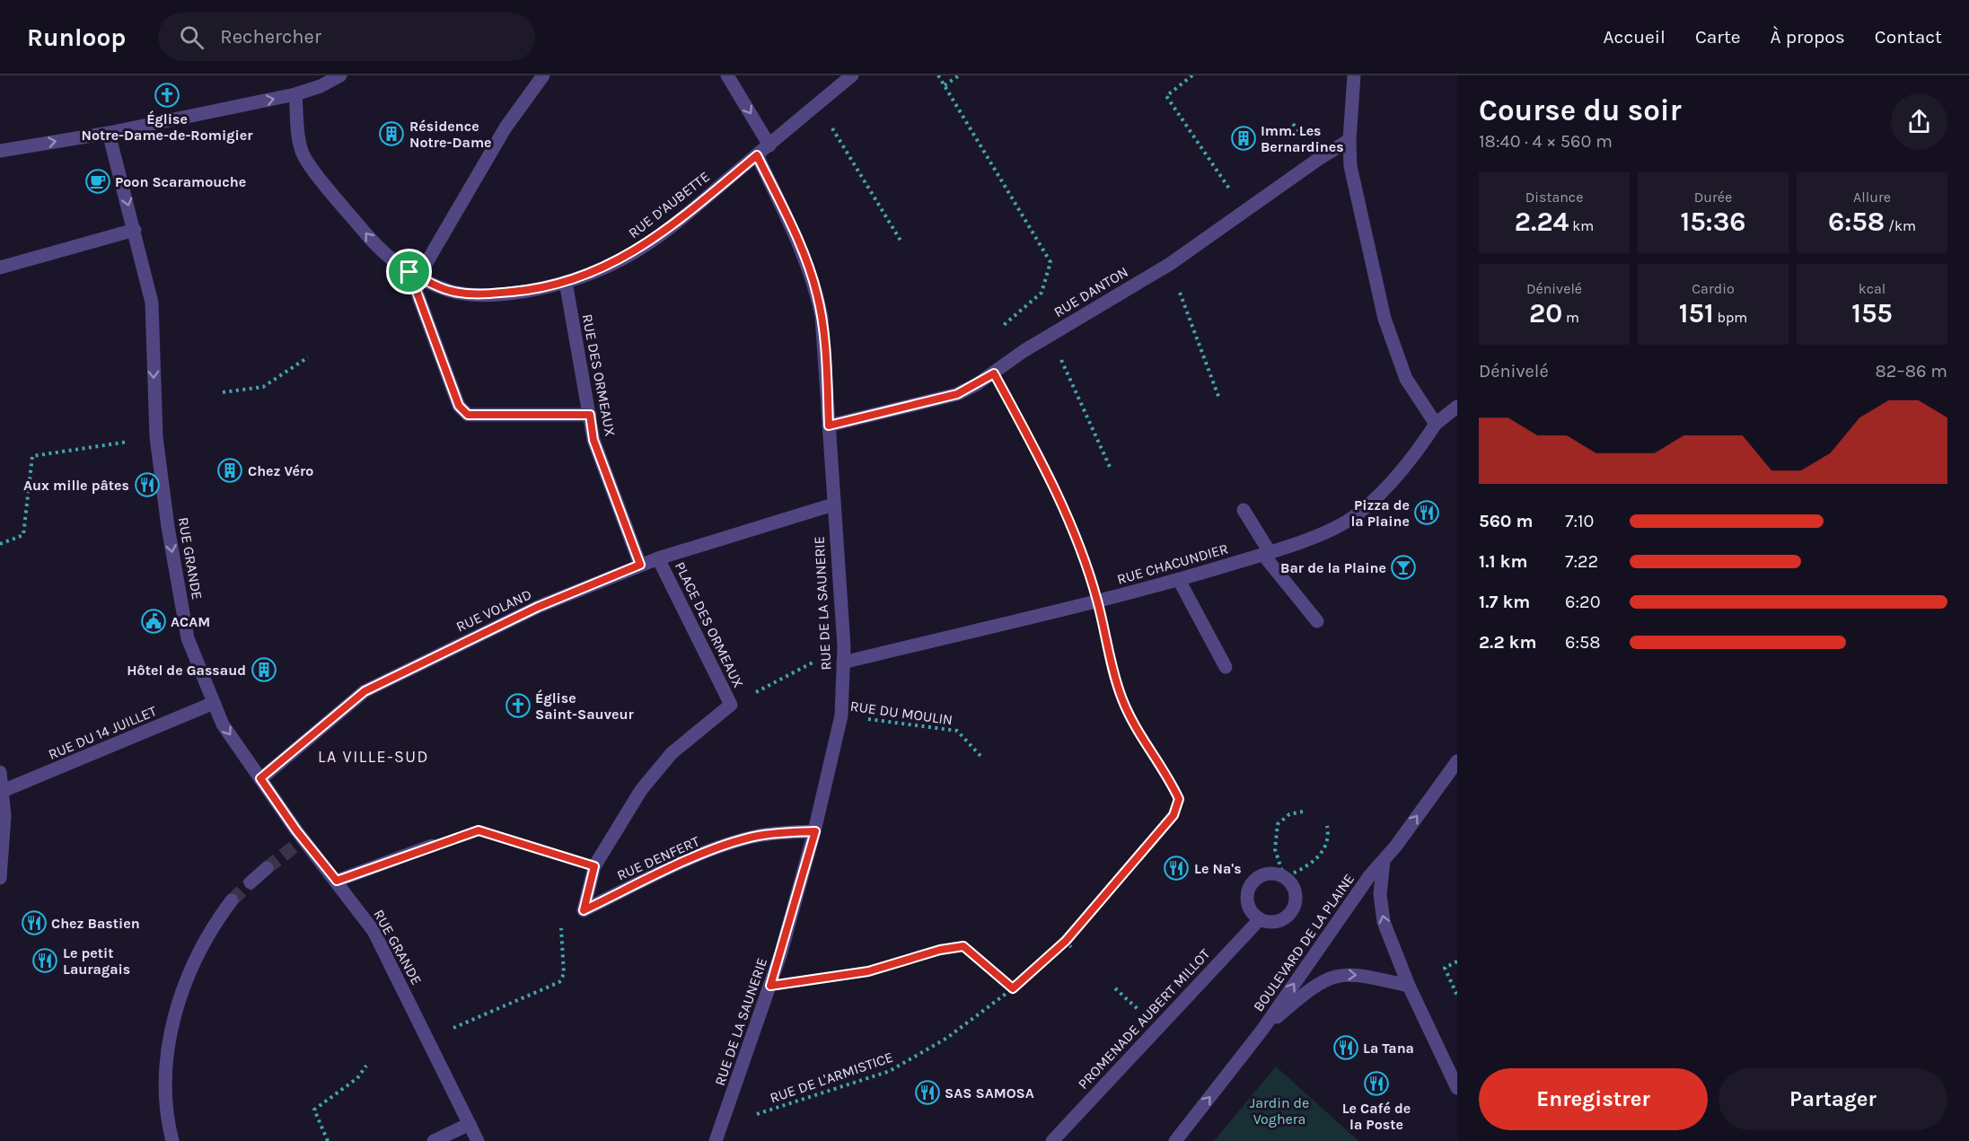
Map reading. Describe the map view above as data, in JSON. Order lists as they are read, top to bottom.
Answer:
{
  "streets": {
    "street": [
      "RUE D'AUBETTE",
      "RUE DANTON",
      "RUE DES ORMEAUX",
      "RUE GRANDE",
      "RUE CHACUNDIER",
      "RUE DE LA SAUNERIE",
      "RUE VOLAND",
      "PLACE DES ORMEAUX",
      "RUE DU 14 JUILLET",
      "RUE DENFERT",
      "BOULEVARD DE LA PLAINE",
      "PROMENADE AUBERT MILLOT"
    ],
    "path": ["RUE DU MOULIN", "RUE DE L'ARMISTICE"]
  },
  "crossings": [
    ["RUE D'AUBETTE", "RUE DES ORMEAUX"],
    ["RUE D'AUBETTE", "RUE DE LA SAUNERIE"],
    ["RUE DANTON", "RUE DE LA SAUNERIE"],
    ["RUE DANTON", "RUE DE L'ARMISTICE"],
    ["RUE DES ORMEAUX", "RUE VOLAND"],
    ["RUE DES ORMEAUX", "PLACE DES ORMEAUX"],
    ["RUE GRANDE", "RUE VOLAND"],
    ["RUE GRANDE", "RUE DU 14 JUILLET"],
    ["RUE CHACUNDIER", "RUE DE LA SAUNERIE"],
    ["RUE CHACUNDIER", "RUE DE L'ARMISTICE"],
    ["RUE DE LA SAUNERIE", "PLACE DES ORMEAUX"],
    ["RUE DE LA SAUNERIE", "RUE DU MOULIN"],
    ["RUE DE LA SAUNERIE", "RUE DENFERT"],
    ["RUE DE LA SAUNERIE", "RUE DE L'ARMISTICE"],
    ["RUE VOLAND", "PLACE DES ORMEAUX"],
    ["PLACE DES ORMEAUX", "RUE DENFERT"]
  ],
  "one_way": ["RUE GRANDE", "BOULEVARD DE LA PLAINE"],
  "districts": ["LA VILLE-SUD"],
  "parks": ["Jardin de Voghera"],
  "places": {
    "church": ["Église Notre-Dame-de-Romigier", "Église Saint-Sauveur"],
    "building": [
      "Résidence Notre-Dame",
      "Imm. Les Bernardines",
      "Chez Véro",
      "Hôtel de Gassaud"
    ],
    "cafe": ["Poon Scaramouche"],
    "restaurant": [
      "Aux mille pâtes",
      "Pizza de la Plaine",
      "Le Na's",
      "Chez Bastien",
      "Le petit Lauragais",
      "La Tana",
      "Le Café de la Poste",
      "SAS SAMOSA"
    ],
    "bar": ["Bar de la Plaine"],
    "public building": ["ACAM"]
  },
  "page": {
    "header": "Runloop",
    "search": "Rechercher",
    "nav": [
      "Accueil",
      "Carte",
      "À propos",
      "Contact"
    ],
    "heading": ["Course du soir", "18:40 · 4 × 560 m"],
    "stats": [
      ["Distance", "2.24 km"],
      ["Durée", "15:36"],
      ["Allure", "6:58 /km"],
      ["Dénivelé", "20 m"],
      ["Cardio", "151 bpm"],
      ["kcal", "155"]
    ],
    "chart": ["Dénivelé", "82–86 m"],
    "list": [
      {
        "name": "560 m",
        "note": "7:10"
      },
      {
        "name": "1.1 km",
        "note": "7:22"
      },
      {
        "name": "1.7 km",
        "note": "6:20"
      },
      {
        "name": "2.2 km",
        "note": "6:58"
      }
    ],
    "buttons": ["Enregistrer", "Partager"]
  }
}
